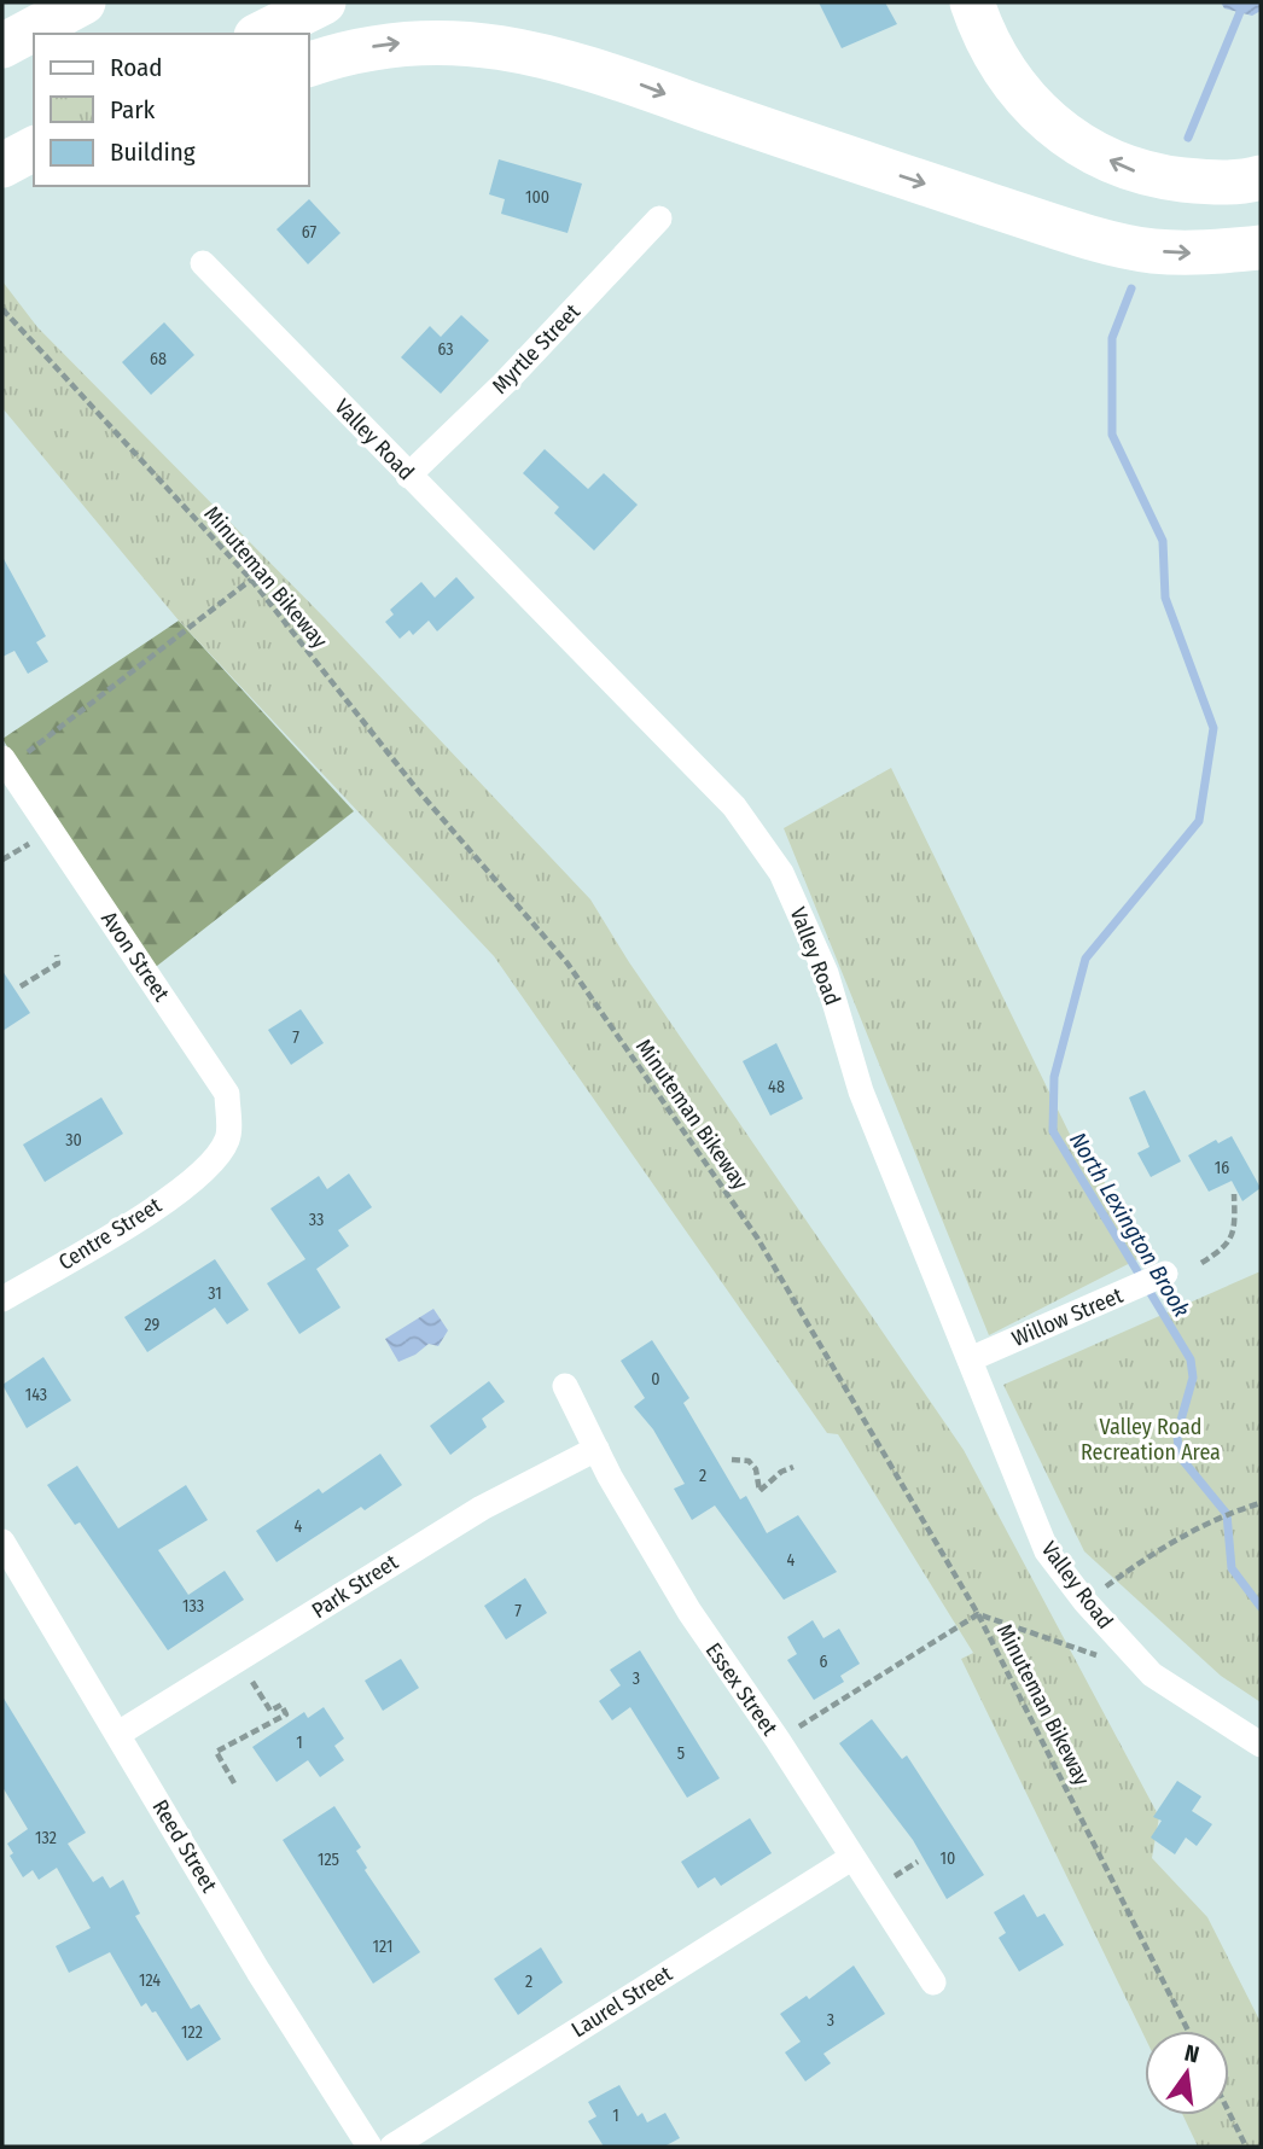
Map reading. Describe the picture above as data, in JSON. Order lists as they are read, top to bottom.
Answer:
{
  "streets": {
    "street": [
      "Myrtle Street",
      "Valley Road",
      "Avon Street",
      "Centre Street",
      "Willow Street",
      "Park Street",
      "Essex Street",
      "Reed Street",
      "Laurel Street"
    ],
    "path": ["Minuteman Bikeway"]
  },
  "crossings": [
    ["Myrtle Street", "Valley Road"],
    ["Valley Road", "Willow Street"],
    ["Avon Street", "Centre Street"],
    ["Park Street", "Essex Street"],
    ["Park Street", "Reed Street"],
    ["Essex Street", "Laurel Street"]
  ],
  "water": ["North Lexington Brook"],
  "parks": ["Valley Road Recreation Area"],
  "house_numbers": [
    "100",
    "67",
    "63",
    "68",
    "7",
    "48",
    "30",
    "16",
    "33",
    "31",
    "29",
    "0",
    "143",
    "2",
    "4",
    "4",
    "133",
    "7",
    "6",
    "3",
    "1",
    "5",
    "132",
    "10",
    "125",
    "121",
    "124",
    "2",
    "3",
    "122",
    "1"
  ],
  "legend": ["Road", "Park", "Building"],
  "north": "top"
}
